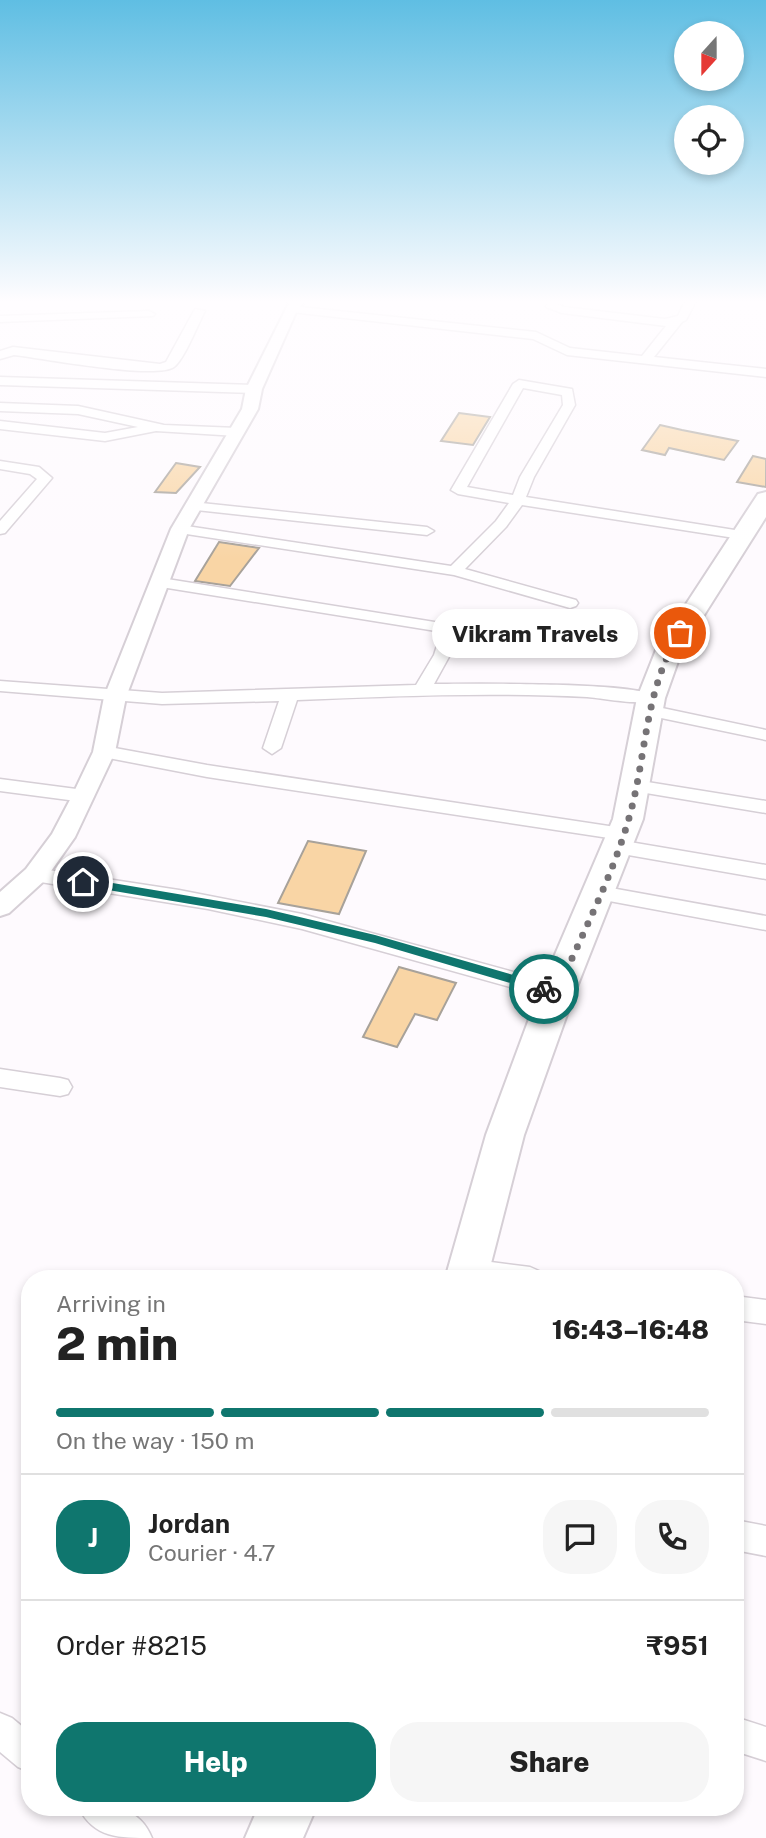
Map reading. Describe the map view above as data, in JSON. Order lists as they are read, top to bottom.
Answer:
{
  "places": ["Vikram Travels"],
  "north": "bottom",
  "page": {
    "bubble": "Vikram Travels",
    "heading": ["2 min", "Arriving in", "16:43–16:48"],
    "panel": [
      "Jordan",
      "Courier · 4.7",
      "Order #8215",
      "₹951"
    ],
    "bar": "On the way · 150 m",
    "round": "J",
    "buttons": ["Help", "Share"]
  }
}
